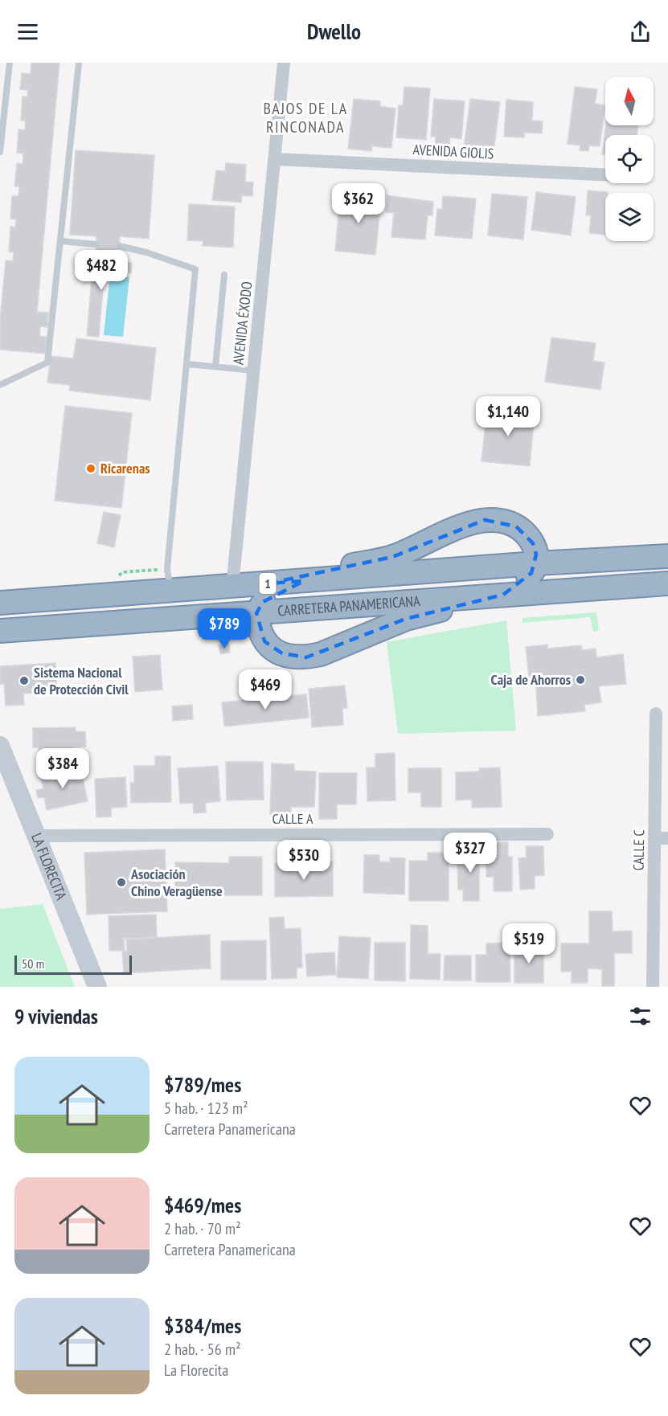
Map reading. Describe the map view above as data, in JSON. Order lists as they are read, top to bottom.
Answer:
{
  "streets": {
    "highway": ["1", "CARRETERA PANAMERICANA"],
    "main road": ["LA FLORECITA"],
    "street": [
      "AVENIDA GIOLIS",
      "AVENIDA ÉXODO",
      "CALLE A",
      "CALLE C"
    ]
  },
  "crossings": [
    ["AVENIDA GIOLIS", "AVENIDA ÉXODO"],
    ["AVENIDA ÉXODO", "CARRETERA PANAMERICANA"],
    ["CALLE A", "LA FLORECITA"]
  ],
  "districts": ["BAJOS DE LA RINCONADA"],
  "places": [
    "Ricarenas",
    "Caja de Ahorros",
    "Sistema Nacional de Protección Civil",
    "Asociación Chino Veragüense"
  ],
  "scale_bar": "50 m",
  "north": "top",
  "page": {
    "header": "Dwello",
    "price": [
      "$362",
      "$482",
      "$1,140",
      "$789",
      "$469",
      "$384",
      "$327",
      "$530",
      "$519"
    ],
    "scale": "50 m",
    "heading": "9 viviendas",
    "list": [
      {
        "name": "$789/mes",
        "note": "5 hab. · 123 m² · Carretera Panamericana"
      },
      {
        "name": "$469/mes",
        "note": "2 hab. · 70 m² · Carretera Panamericana"
      },
      {
        "name": "$384/mes",
        "note": "2 hab. · 56 m² · La Florecita"
      }
    ]
  }
}
